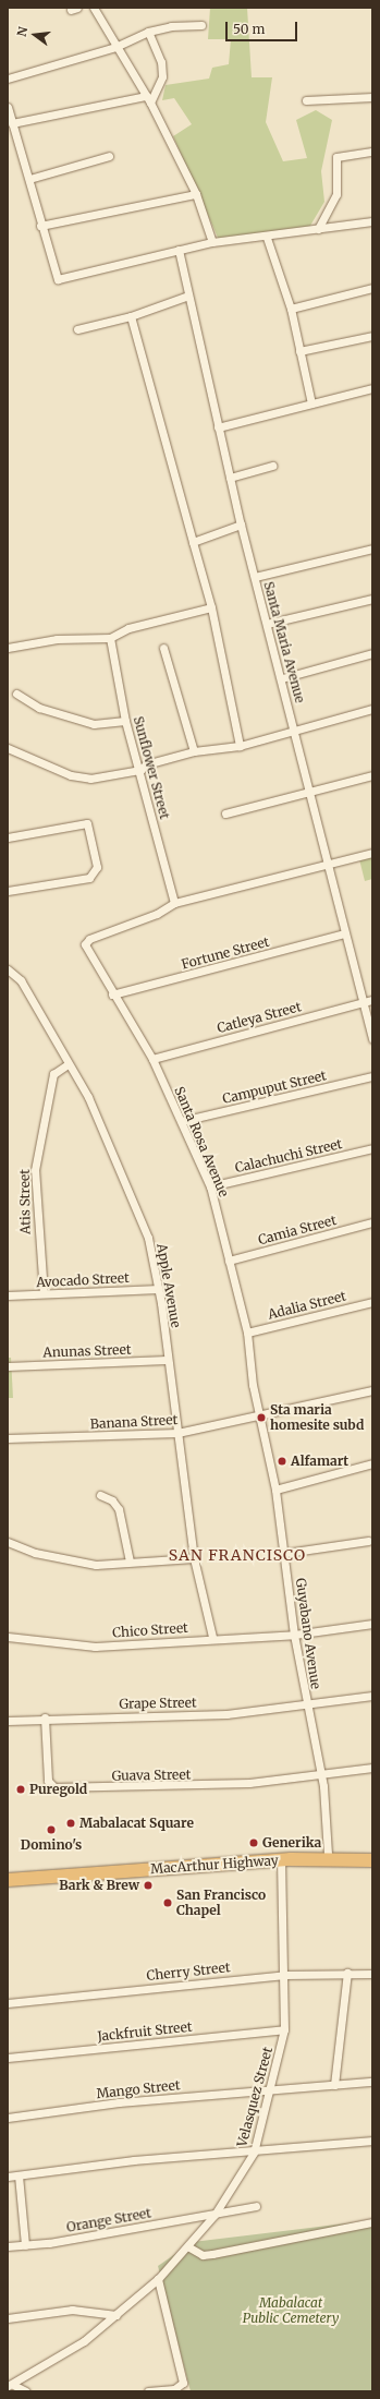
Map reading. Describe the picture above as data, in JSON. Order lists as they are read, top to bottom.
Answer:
{
  "streets": {
    "highway": ["MacArthur Highway"],
    "street": [
      "Santa Maria Avenue",
      "Sunflower Street",
      "Fortune Street",
      "Catleya Street",
      "Campuput Street",
      "Santa Rosa Avenue",
      "Calachuchi Street",
      "Atis Street",
      "Camia Street",
      "Avocado Street",
      "Apple Avenue",
      "Adalia Street",
      "Anunas Street",
      "Banana Street",
      "Chico Street",
      "Guyabano Avenue",
      "Grape Street",
      "Guava Street",
      "Cherry Street",
      "Jackfruit Street",
      "Mango Street",
      "Velasquez Street",
      "Orange Street"
    ]
  },
  "crossings": [
    ["Santa Maria Avenue", "Fortune Street"],
    ["Santa Maria Avenue", "Catleya Street"],
    ["Sunflower Street", "Santa Rosa Avenue"],
    ["Fortune Street", "Santa Rosa Avenue"],
    ["Catleya Street", "Santa Rosa Avenue"],
    ["Campuput Street", "Santa Rosa Avenue"],
    ["Santa Rosa Avenue", "Calachuchi Street"],
    ["Santa Rosa Avenue", "Camia Street"],
    ["Santa Rosa Avenue", "Adalia Street"],
    ["Santa Rosa Avenue", "Banana Street"],
    ["Santa Rosa Avenue", "Guyabano Avenue"],
    ["Atis Street", "Avocado Street"],
    ["Atis Street", "Apple Avenue"],
    ["Avocado Street", "Apple Avenue"],
    ["Apple Avenue", "Anunas Street"],
    ["Apple Avenue", "Banana Street"],
    ["Apple Avenue", "Chico Street"],
    ["Banana Street", "Guyabano Avenue"],
    ["Chico Street", "Guyabano Avenue"],
    ["Guyabano Avenue", "Grape Street"],
    ["Guyabano Avenue", "Guava Street"],
    ["Guyabano Avenue", "MacArthur Highway"],
    ["Grape Street", "Guava Street"],
    ["MacArthur Highway", "Velasquez Street"],
    ["Cherry Street", "Velasquez Street"],
    ["Jackfruit Street", "Velasquez Street"],
    ["Mango Street", "Velasquez Street"],
    ["Velasquez Street", "Orange Street"]
  ],
  "districts": ["SAN FRANCISCO"],
  "parks": ["Mabalacat Public Cemetery"],
  "places": [
    "Sta maria homesite subd",
    "Alfamart",
    "Puregold",
    "Mabalacat Square",
    "Domino's",
    "Generika",
    "Bark & Brew",
    "San Francisco Chapel"
  ],
  "scale_bar": "50 m",
  "north": "left"
}
